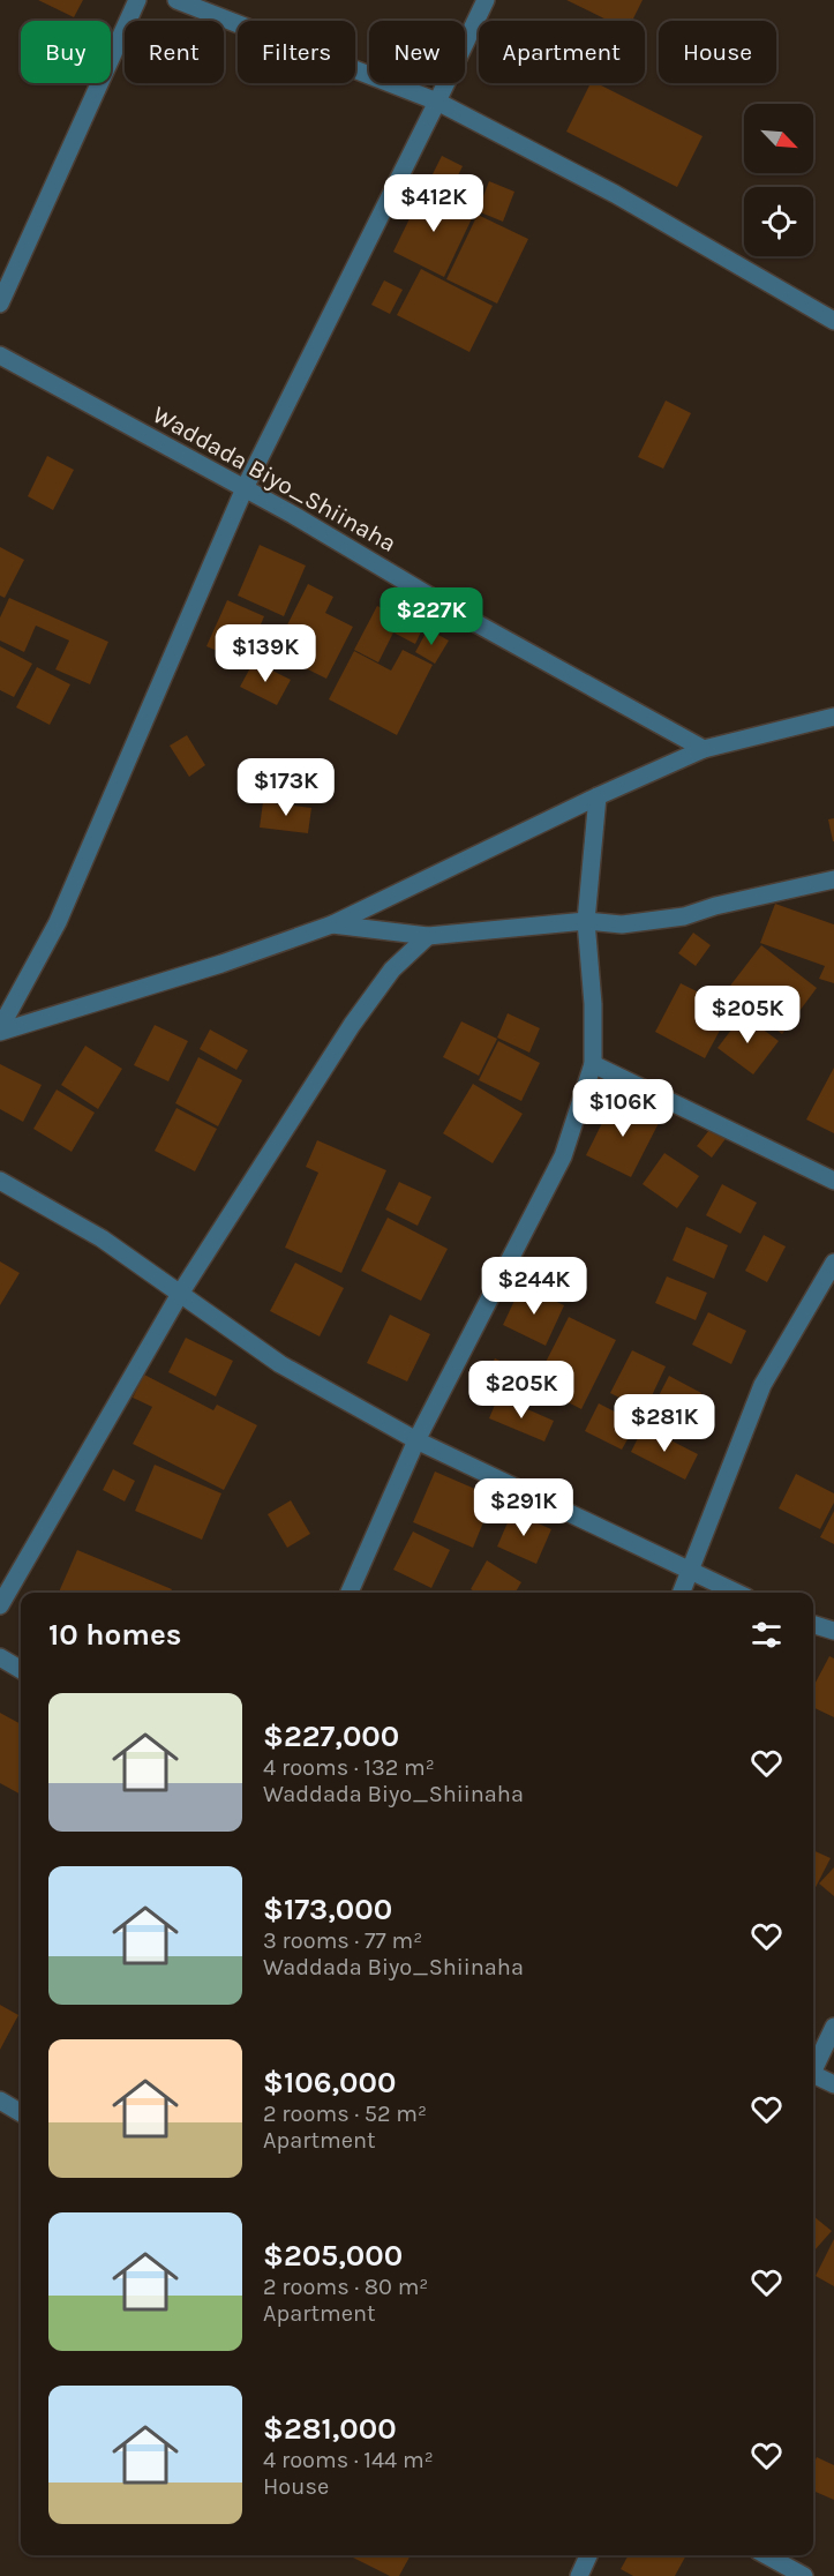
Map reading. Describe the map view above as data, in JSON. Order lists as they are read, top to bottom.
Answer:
{
  "streets": {
    "street": ["Waddada Biyo_Shiinaha"]
  },
  "north": "bottom right",
  "page": {
    "chip": [
      "Buy",
      "Rent",
      "Filters",
      "New",
      "Apartment",
      "House"
    ],
    "price": [
      "$412K",
      "$227K",
      "$139K",
      "$173K",
      "$205K",
      "$106K",
      "$244K",
      "$205K",
      "$281K",
      "$291K"
    ],
    "heading": "10 homes",
    "list": [
      {
        "name": "$227,000",
        "note": "4 rooms · 132 m² · Waddada Biyo_Shiinaha"
      },
      {
        "name": "$173,000",
        "note": "3 rooms · 77 m² · Waddada Biyo_Shiinaha"
      },
      {
        "name": "$106,000",
        "note": "2 rooms · 52 m² · Apartment"
      },
      {
        "name": "$205,000",
        "note": "2 rooms · 80 m² · Apartment"
      },
      {
        "name": "$281,000",
        "note": "4 rooms · 144 m² · House"
      }
    ]
  }
}
